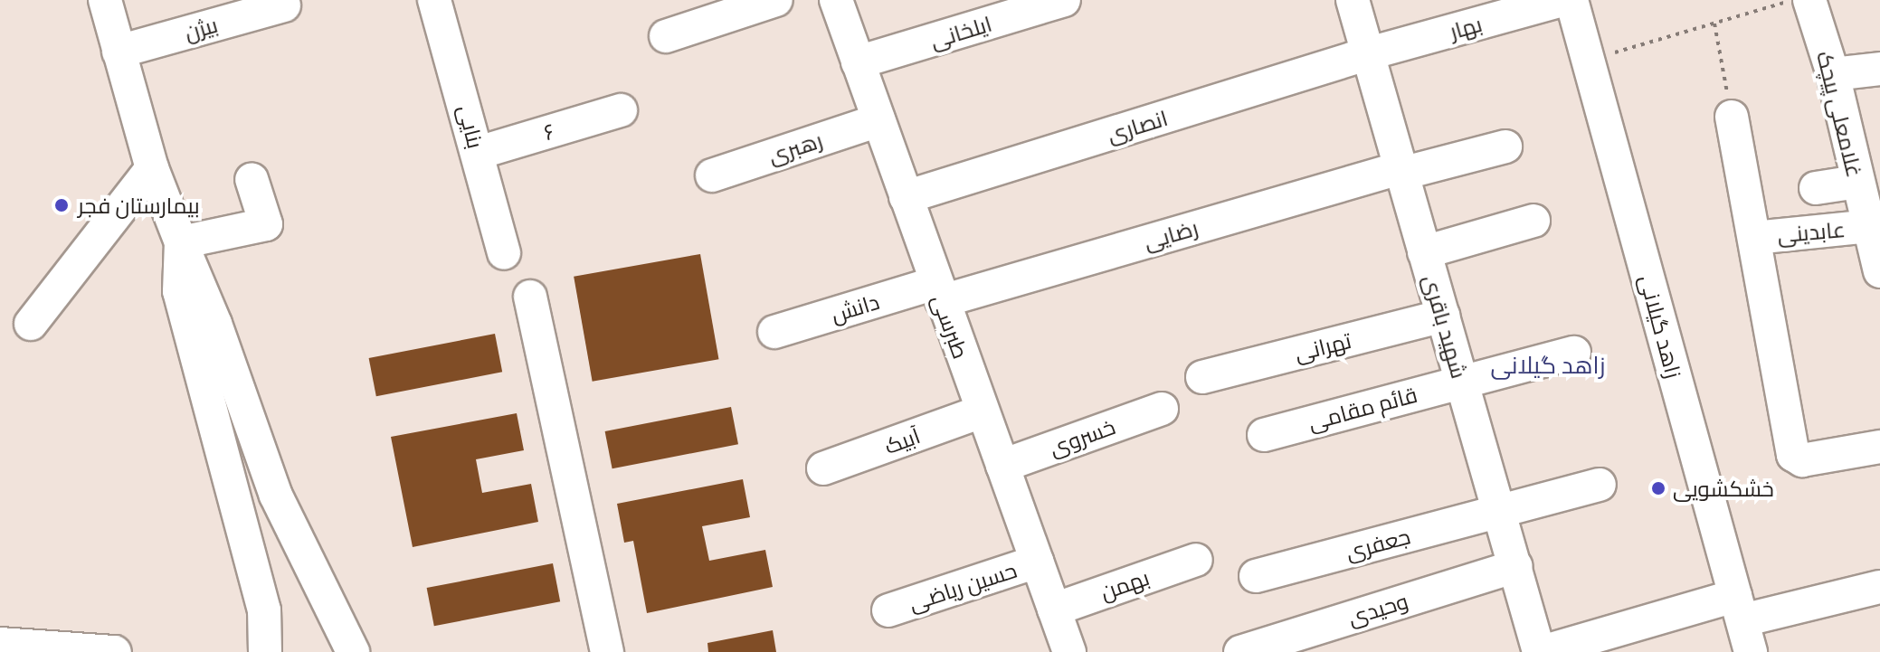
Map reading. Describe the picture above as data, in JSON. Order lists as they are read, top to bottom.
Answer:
{
  "streets": {
    "street": [
      "بهار",
      "بیژن",
      "ایلخانی",
      "غلامعلی پیچک",
      "انصاری",
      "بنایی",
      "۶",
      "رهبری",
      "عابدینی",
      "رضایی",
      "دانش",
      "طبرسی",
      "شهید باقری",
      "زاهد گیلانی",
      "تهرانی",
      "قائم مقامی",
      "خسروی",
      "آبیک",
      "جعفری",
      "بهمن",
      "حسین ریاضی",
      "وحیدی"
    ]
  },
  "crossings": [
    ["بهار", "انصاری"],
    ["بهار", "شهید باقری"],
    ["ایلخانی", "طبرسی"],
    ["غلامعلی پیچک", "عابدینی"],
    ["انصاری", "طبرسی"],
    ["انصاری", "شهید باقری"],
    ["بنایی", "۶"],
    ["رهبری", "طبرسی"],
    ["رضایی", "دانش"],
    ["رضایی", "طبرسی"],
    ["رضایی", "شهید باقری"],
    ["دانش", "طبرسی"],
    ["طبرسی", "خسروی"],
    ["طبرسی", "آبیک"],
    ["طبرسی", "بهمن"],
    ["طبرسی", "حسین ریاضی"],
    ["شهید باقری", "تهرانی"],
    ["شهید باقری", "قائم مقامی"],
    ["شهید باقری", "جعفری"],
    ["شهید باقری", "وحیدی"]
  ],
  "districts": ["زاهد گیلانی"],
  "places": ["بیمارستان فجر", "خشکشویی"]
}
